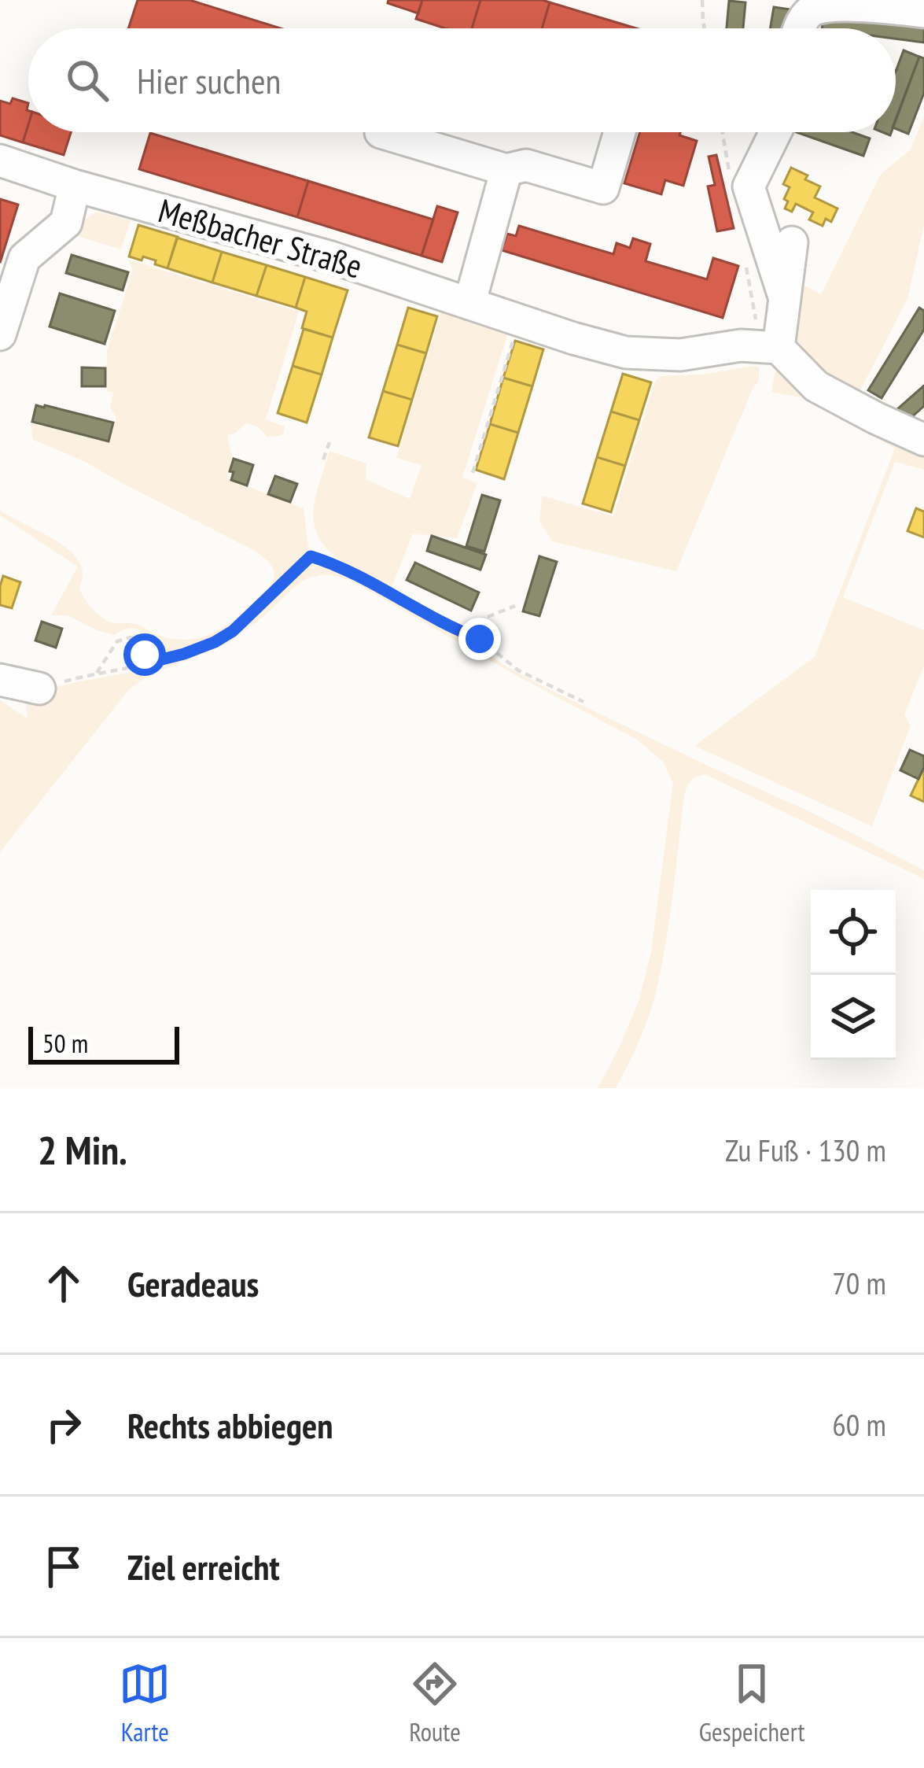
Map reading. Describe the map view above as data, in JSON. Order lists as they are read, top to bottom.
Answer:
{
  "streets": {
    "street": ["Meßbacher Straße"]
  },
  "scale_bar": "50 m",
  "page": {
    "search": "Hier suchen",
    "scale": "50 m",
    "heading": ["2 Min.", "Zu Fuß · 130 m"],
    "list": [
      ["Geradeaus", "70 m"],
      ["Rechts abbiegen", "60 m"],
      "Ziel erreicht"
    ],
    "nav": ["Karte", "Route", "Gespeichert"]
  }
}
